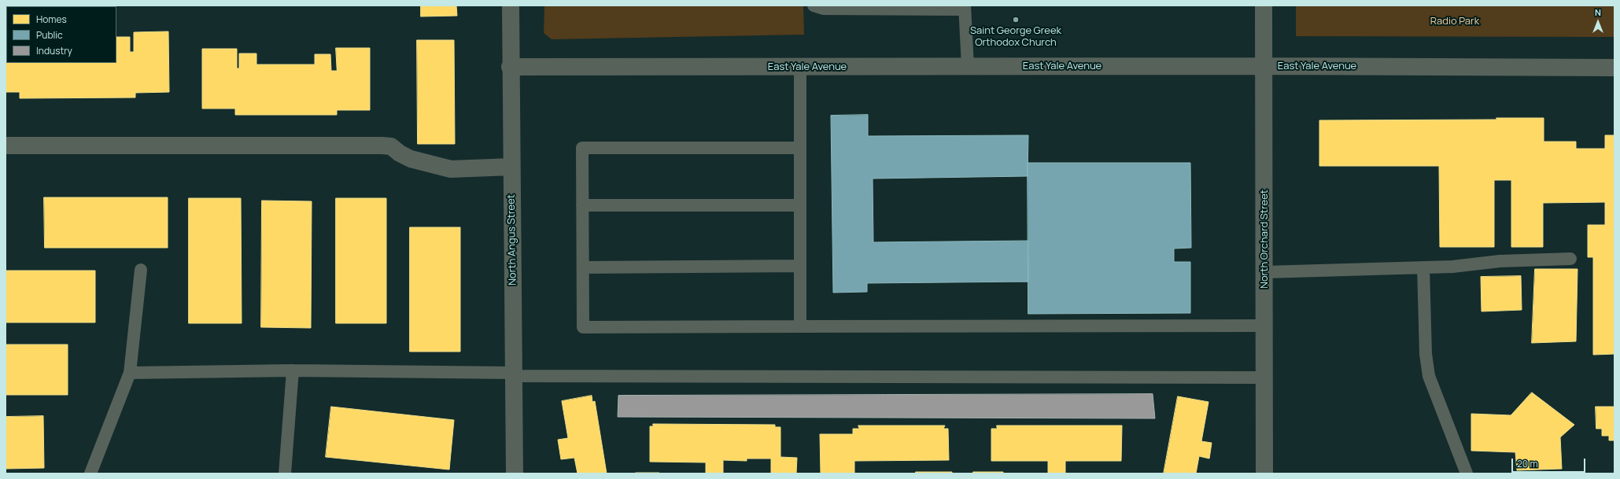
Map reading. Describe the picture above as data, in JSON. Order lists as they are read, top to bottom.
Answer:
{
  "streets": {
    "street": ["East Yale Avenue", "North Orchard Street", "North Angus Street"]
  },
  "crossings": [
    ["East Yale Avenue", "North Orchard Street"],
    ["East Yale Avenue", "North Angus Street"]
  ],
  "parks": ["Radio Park"],
  "places": ["Saint George Greek Orthodox Church"],
  "legend": ["Homes", "Public", "Industry"],
  "scale_bar": "20 m",
  "north": "top"
}
